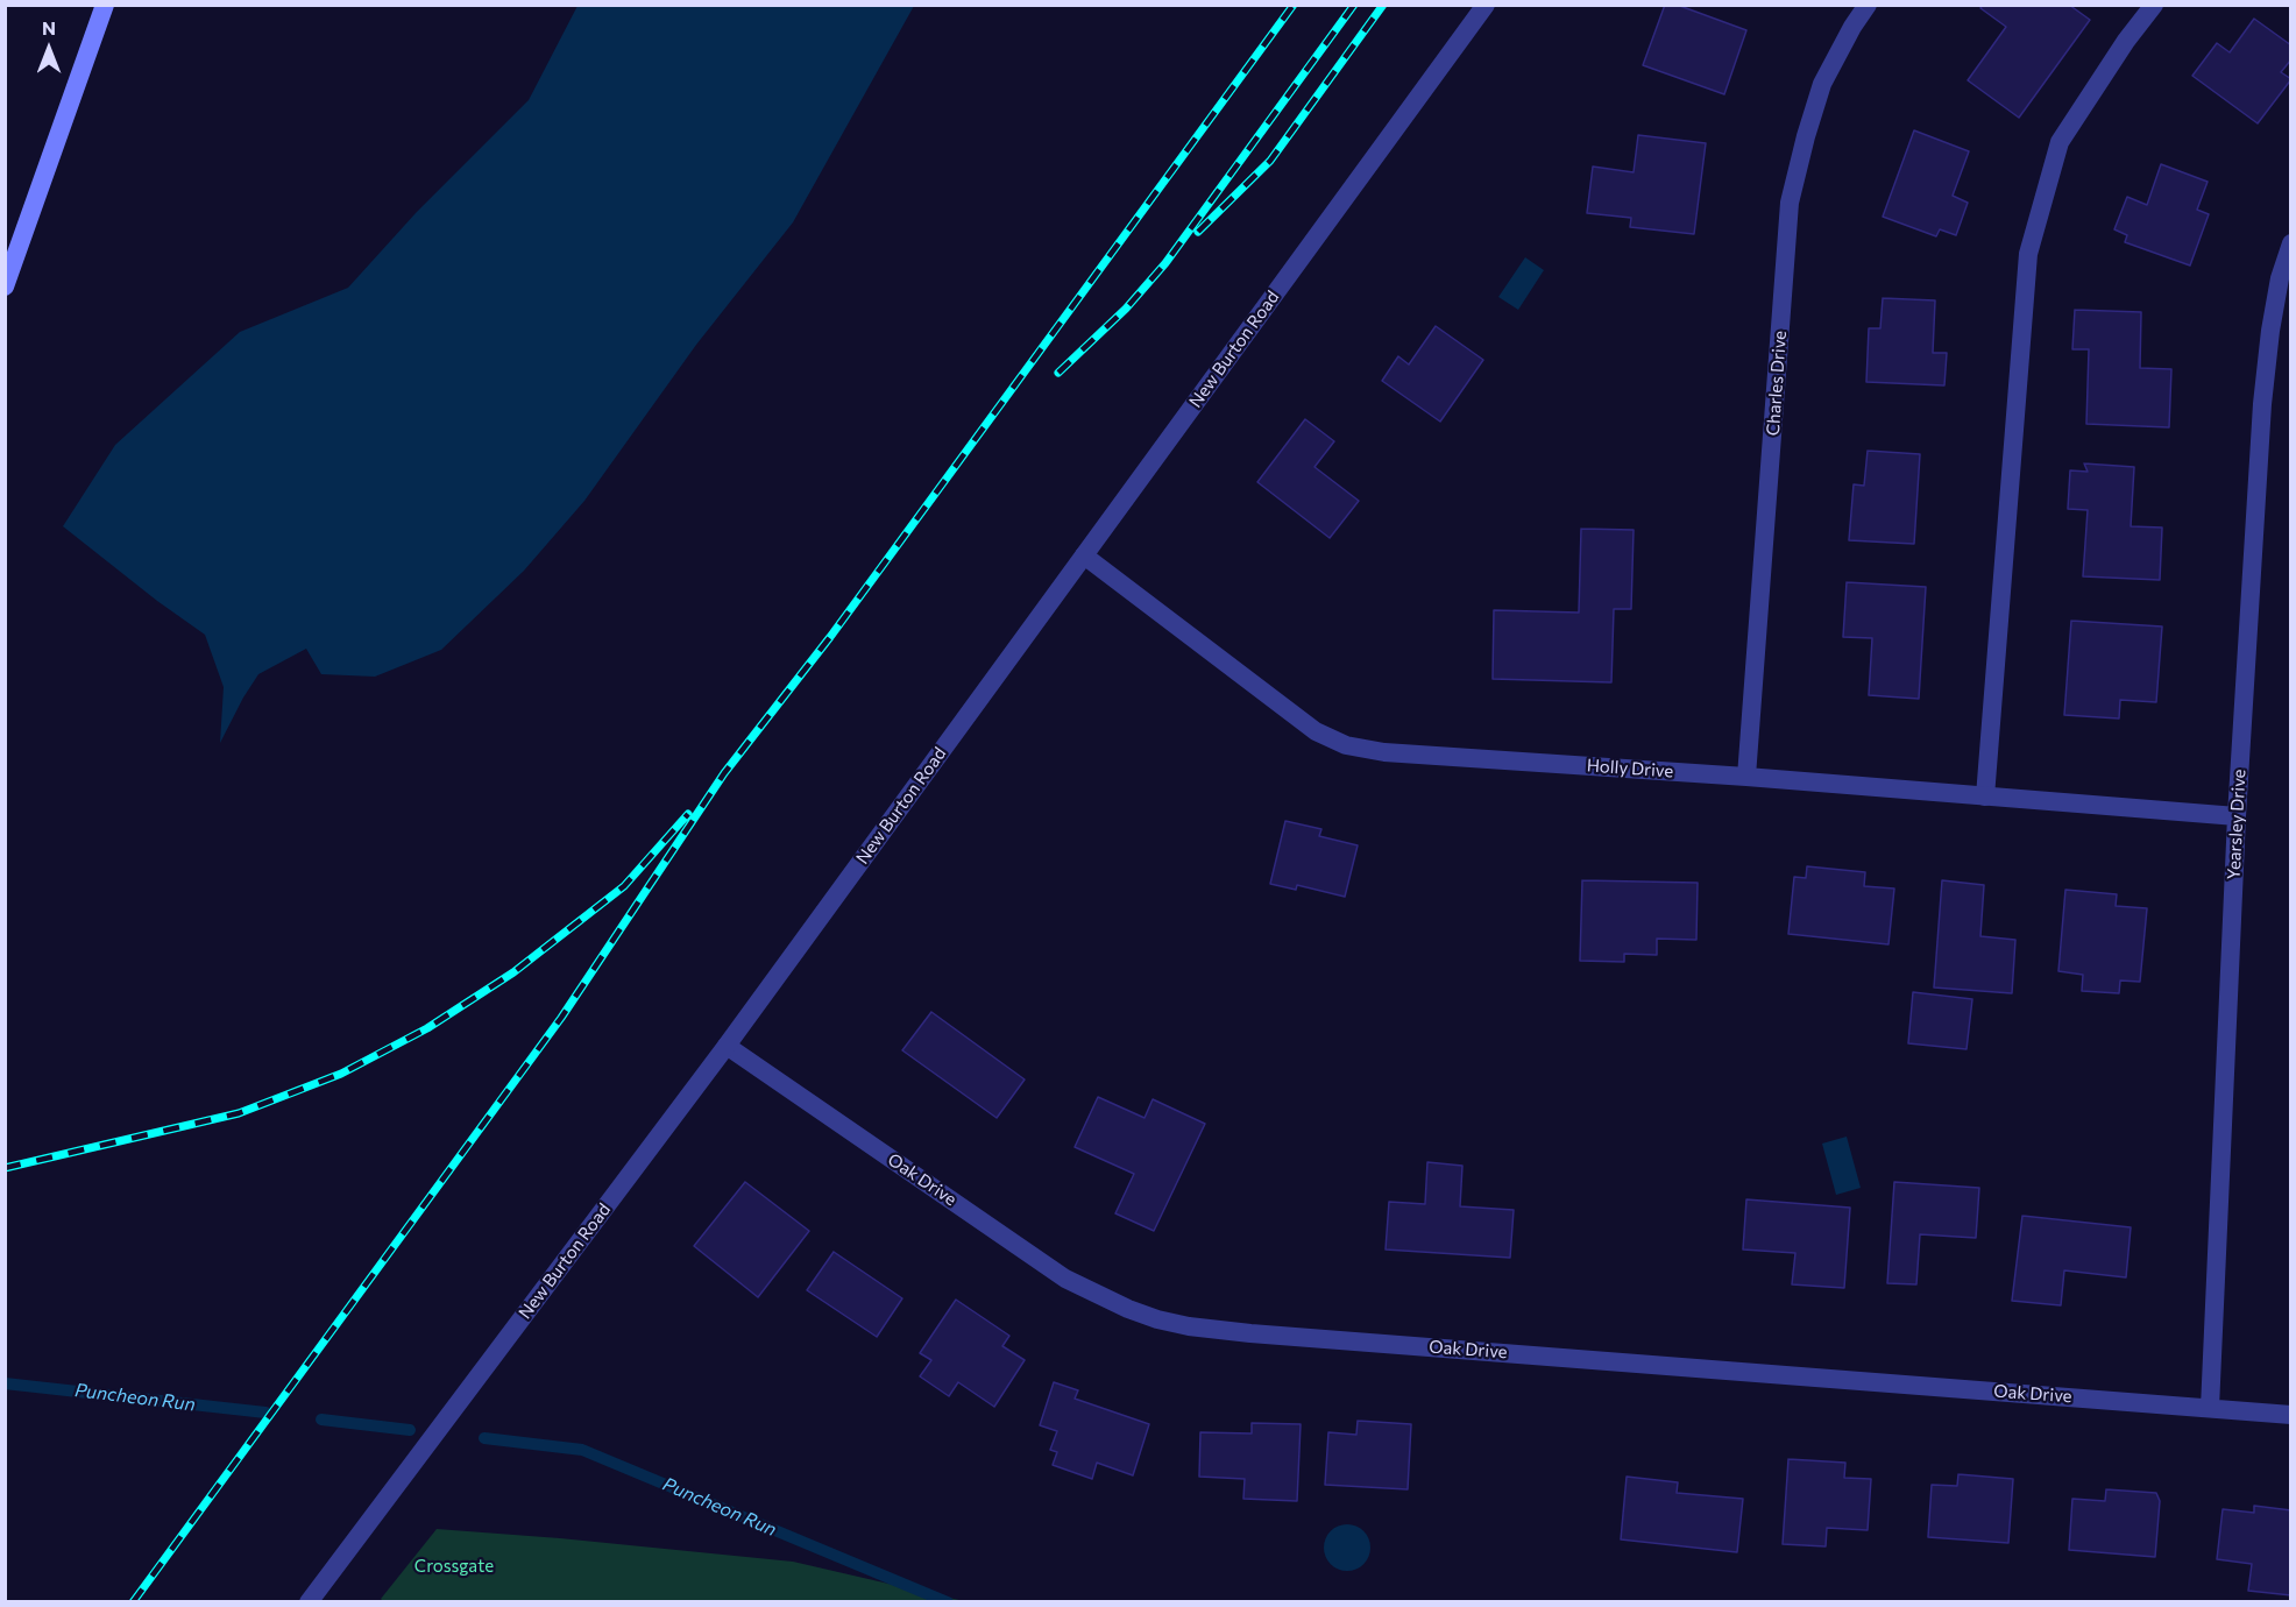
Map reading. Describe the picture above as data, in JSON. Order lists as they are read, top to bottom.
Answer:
{
  "streets": {
    "street": [
      "New Burton Road",
      "Charles Drive",
      "Holly Drive",
      "Yearsley Drive",
      "Oak Drive"
    ]
  },
  "crossings": [
    ["New Burton Road", "Holly Drive"],
    ["New Burton Road", "Oak Drive"],
    ["Charles Drive", "Holly Drive"],
    ["Holly Drive", "Yearsley Drive"],
    ["Yearsley Drive", "Oak Drive"]
  ],
  "water": ["Puncheon Run"],
  "parks": ["Crossgate"],
  "north": "top"
}
